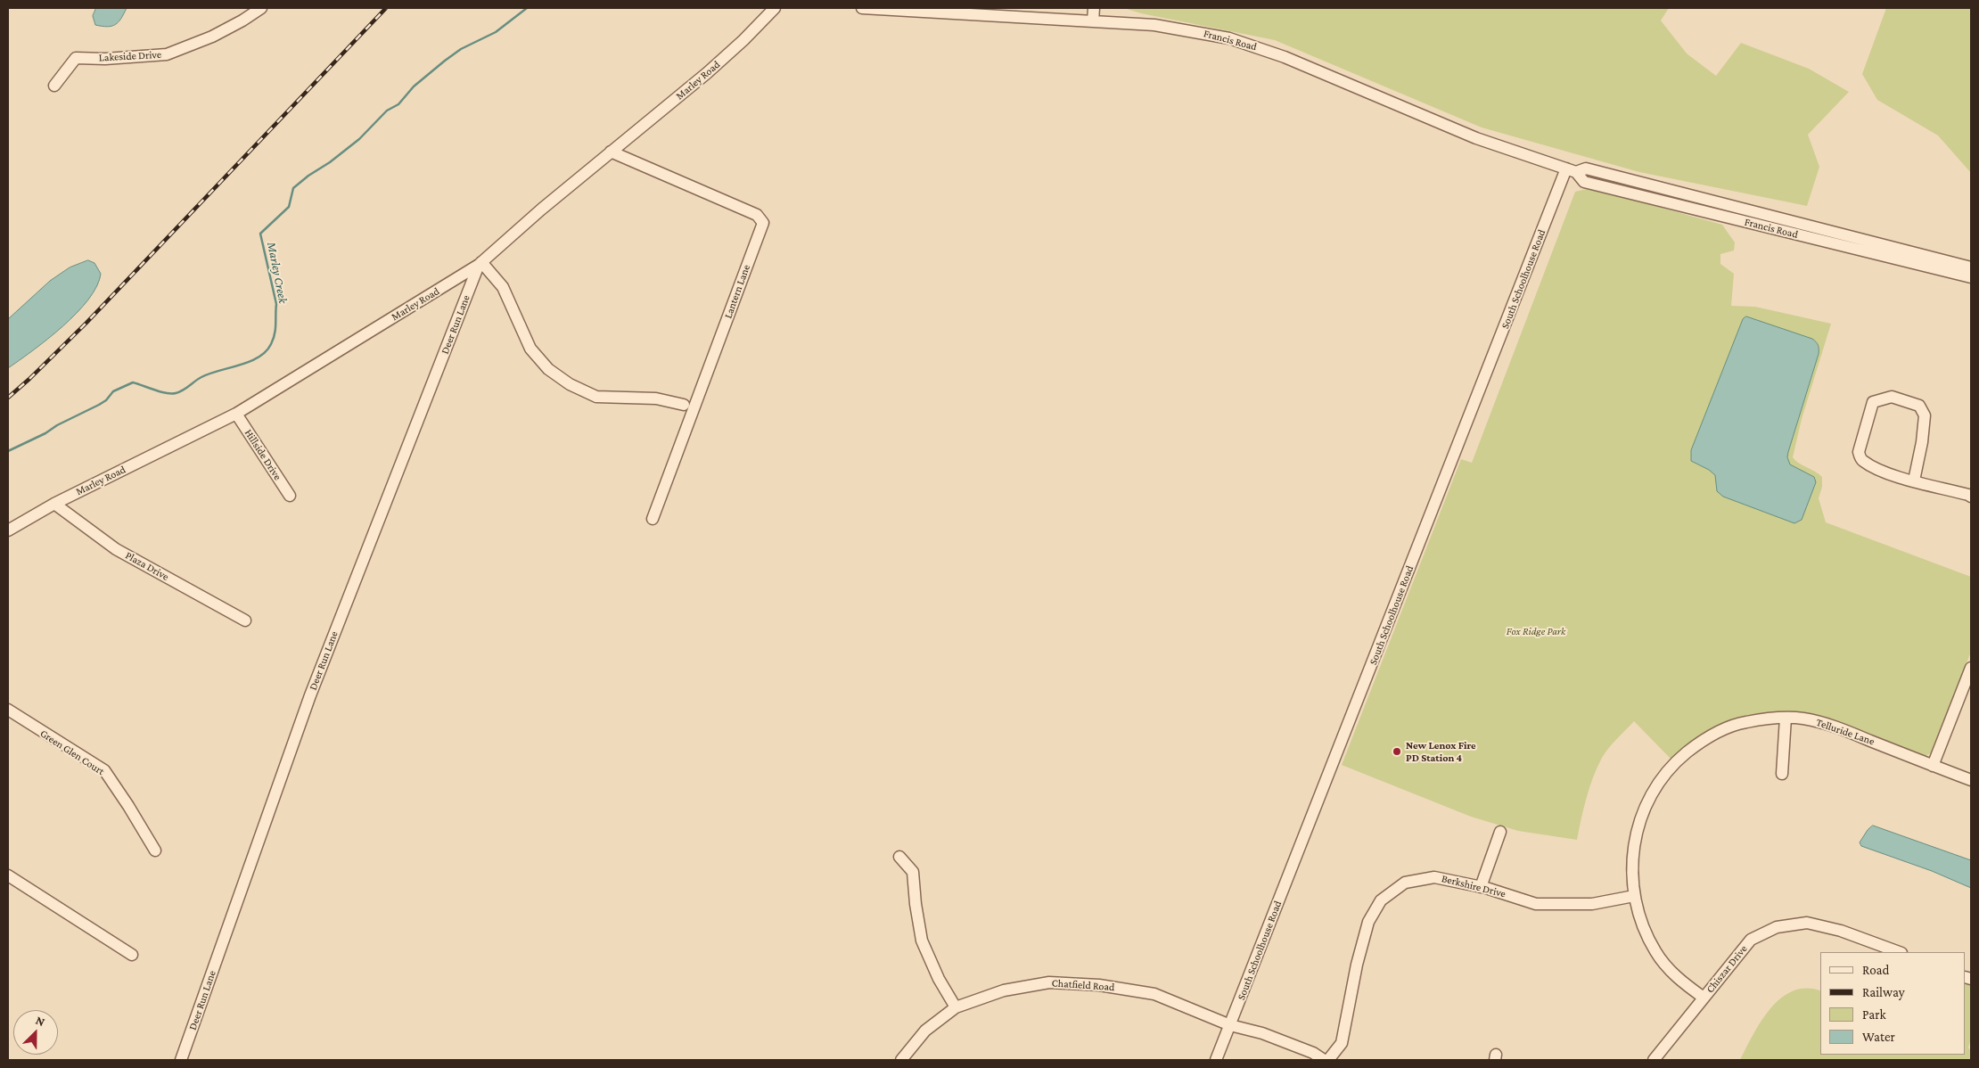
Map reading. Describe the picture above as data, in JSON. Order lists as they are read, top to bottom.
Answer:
{
  "streets": {
    "street": [
      "Francis Road",
      "Lakeside Drive",
      "Marley Road",
      "South Schoolhouse Road",
      "Lantern Lane",
      "Deer Run Lane",
      "Hillside Drive",
      "Plaza Drive",
      "Telluride Lane",
      "Green Glen Court",
      "Berkshire Drive",
      "Chiszar Drive",
      "Chatfield Road"
    ]
  },
  "crossings": [
    ["Francis Road", "South Schoolhouse Road"],
    ["Marley Road", "Lantern Lane"],
    ["Marley Road", "Deer Run Lane"],
    ["Marley Road", "Hillside Drive"],
    ["Marley Road", "Plaza Drive"],
    ["South Schoolhouse Road", "Chatfield Road"],
    ["Telluride Lane", "Berkshire Drive"],
    ["Telluride Lane", "Chiszar Drive"]
  ],
  "water": ["Marley Creek"],
  "parks": ["Fox Ridge Park"],
  "places": ["New Lenox Fire PD Station 4"],
  "legend": [
    "Road",
    "Railway",
    "Park",
    "Water"
  ],
  "north": "top right"
}
